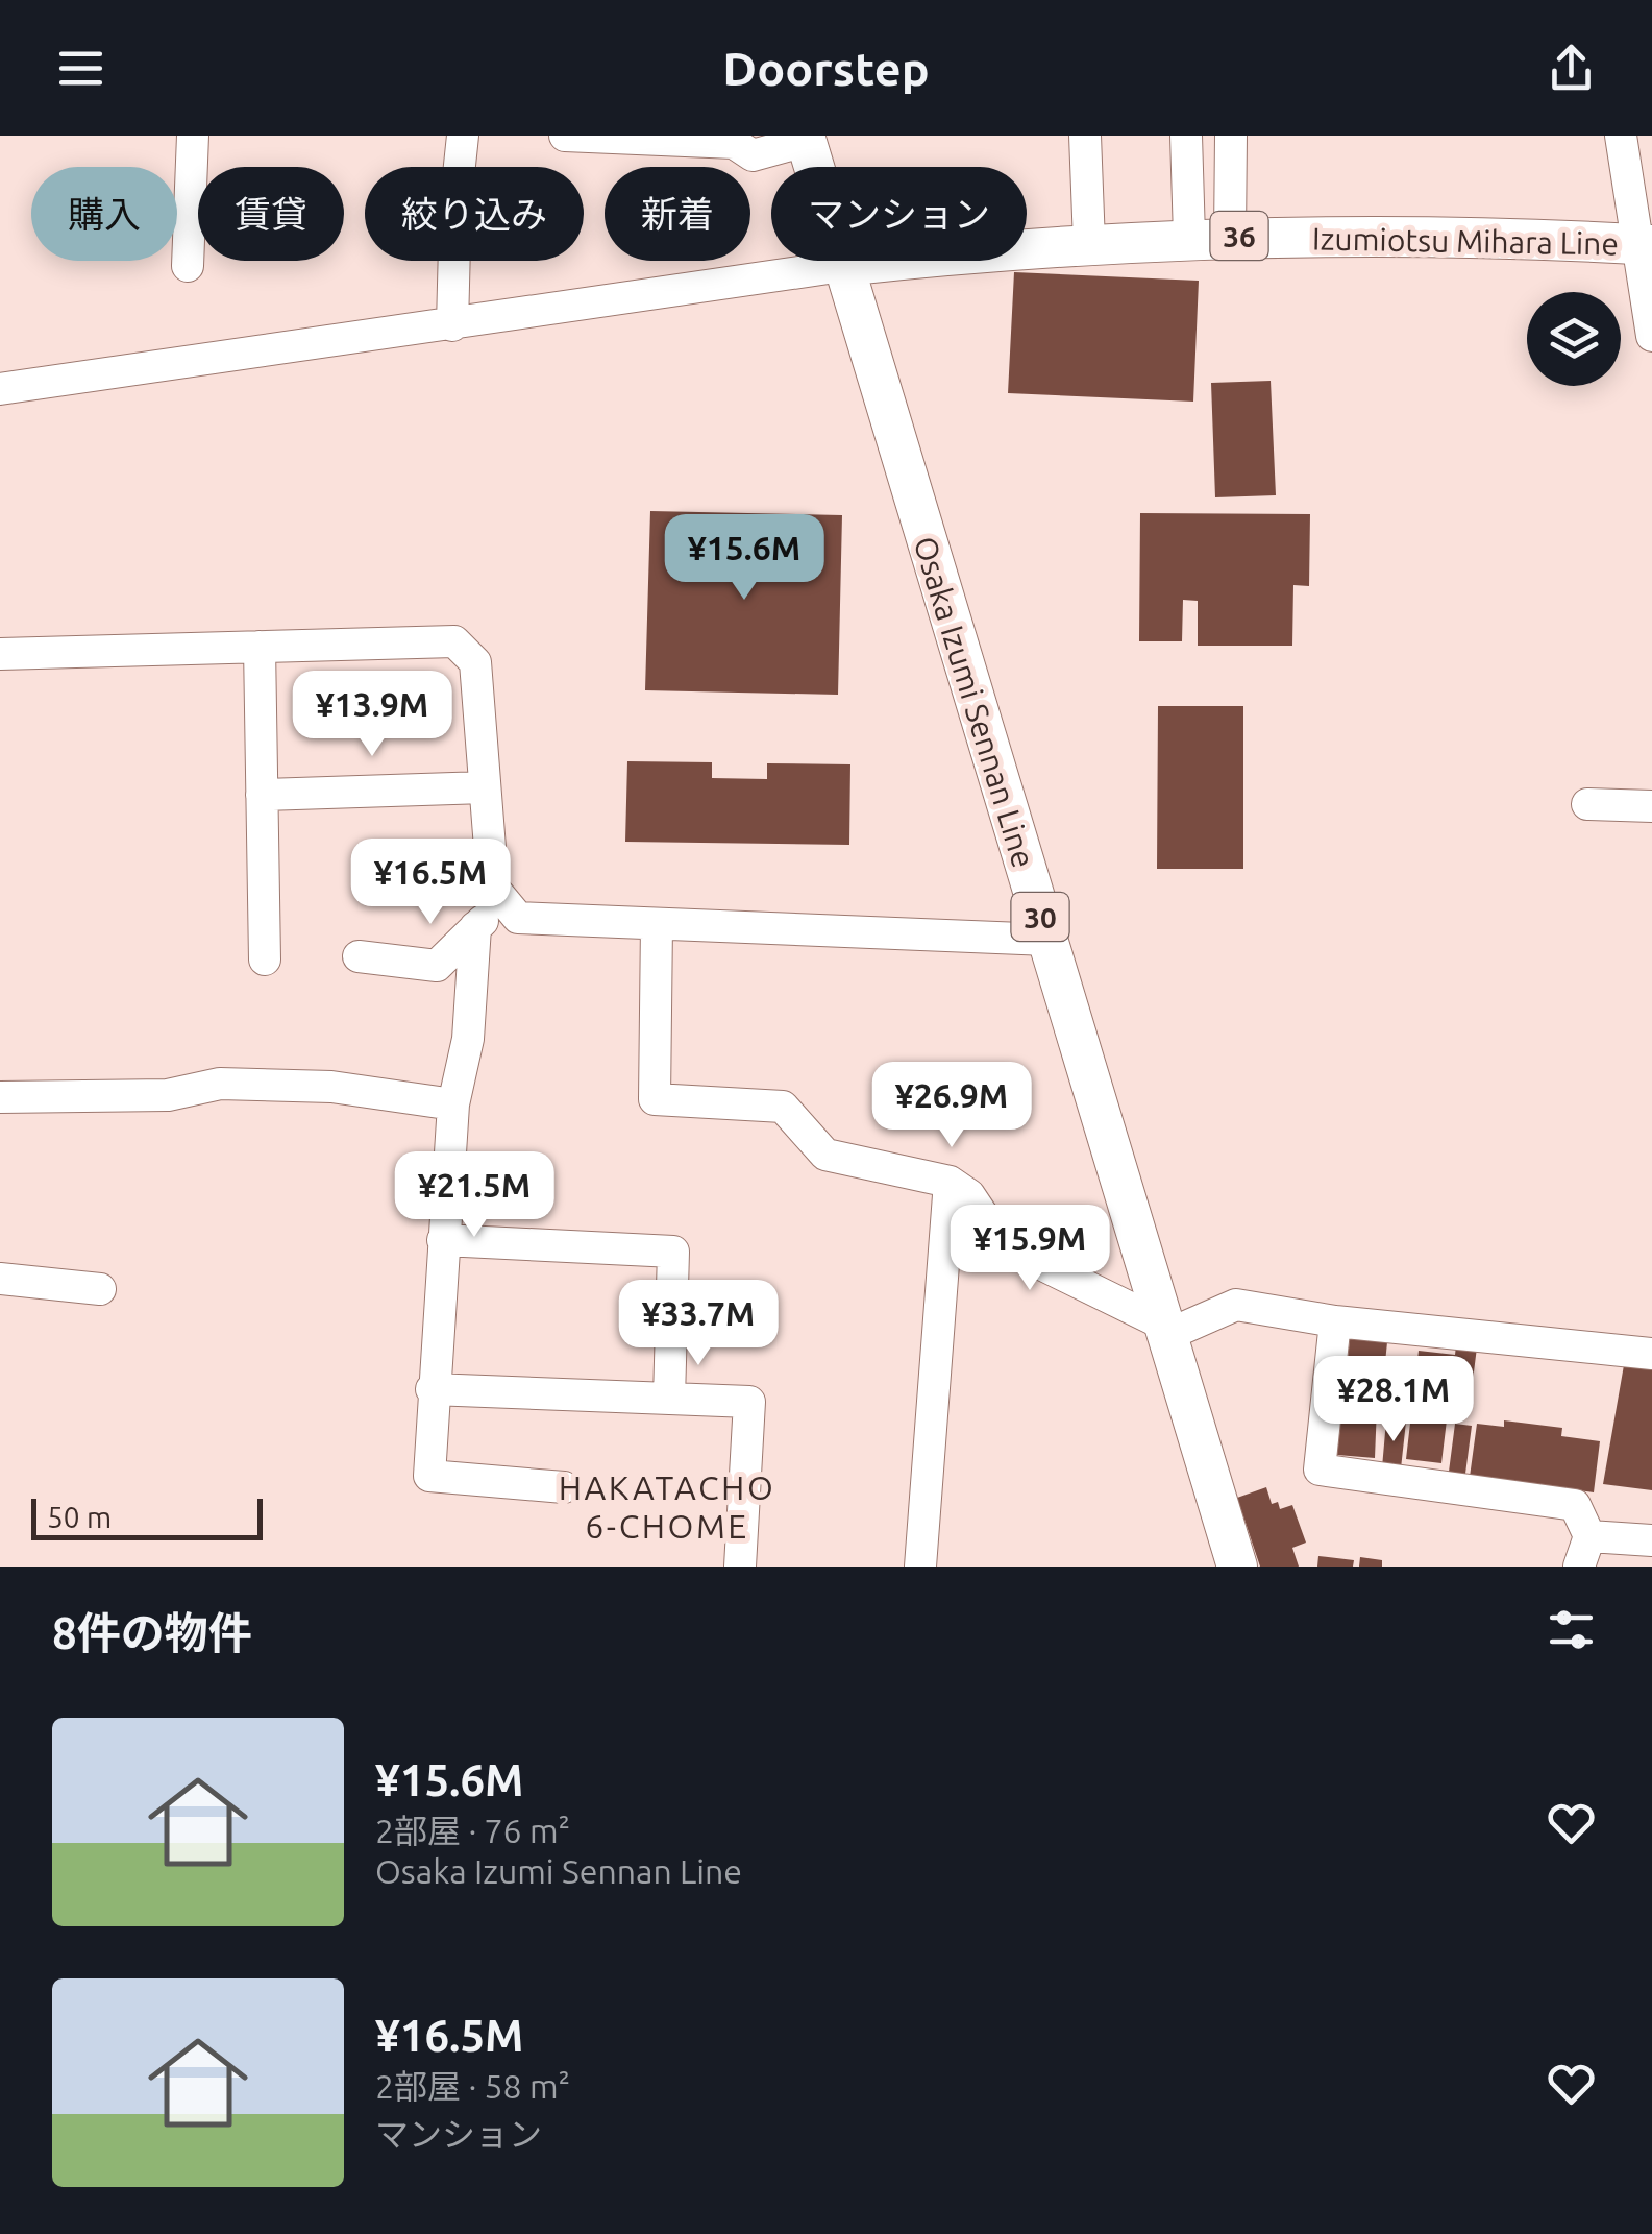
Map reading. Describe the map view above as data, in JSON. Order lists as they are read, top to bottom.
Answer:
{
  "streets": {
    "main road": [
      "36",
      "Izumiotsu Mihara Line",
      "Osaka Izumi Sennan Line",
      "30"
    ]
  },
  "crossings": [
    ["Izumiotsu Mihara Line", "Osaka Izumi Sennan Line"]
  ],
  "districts": ["HAKATACHO 6-CHOME"],
  "scale_bar": "50 m",
  "page": {
    "header": "Doorstep",
    "chip": [
      "購入",
      "賃貸",
      "絞り込み",
      "新着",
      "マンション"
    ],
    "price": [
      "¥15.6M",
      "¥13.9M",
      "¥16.5M",
      "¥26.9M",
      "¥21.5M",
      "¥15.9M",
      "¥33.7M",
      "¥28.1M"
    ],
    "scale": "50 m",
    "heading": "8件の物件",
    "list": [
      {
        "name": "¥15.6M",
        "note": "2部屋 · 76 m² · Osaka Izumi Sennan Line"
      },
      {
        "name": "¥16.5M",
        "note": "2部屋 · 58 m² · マンション"
      }
    ]
  }
}
